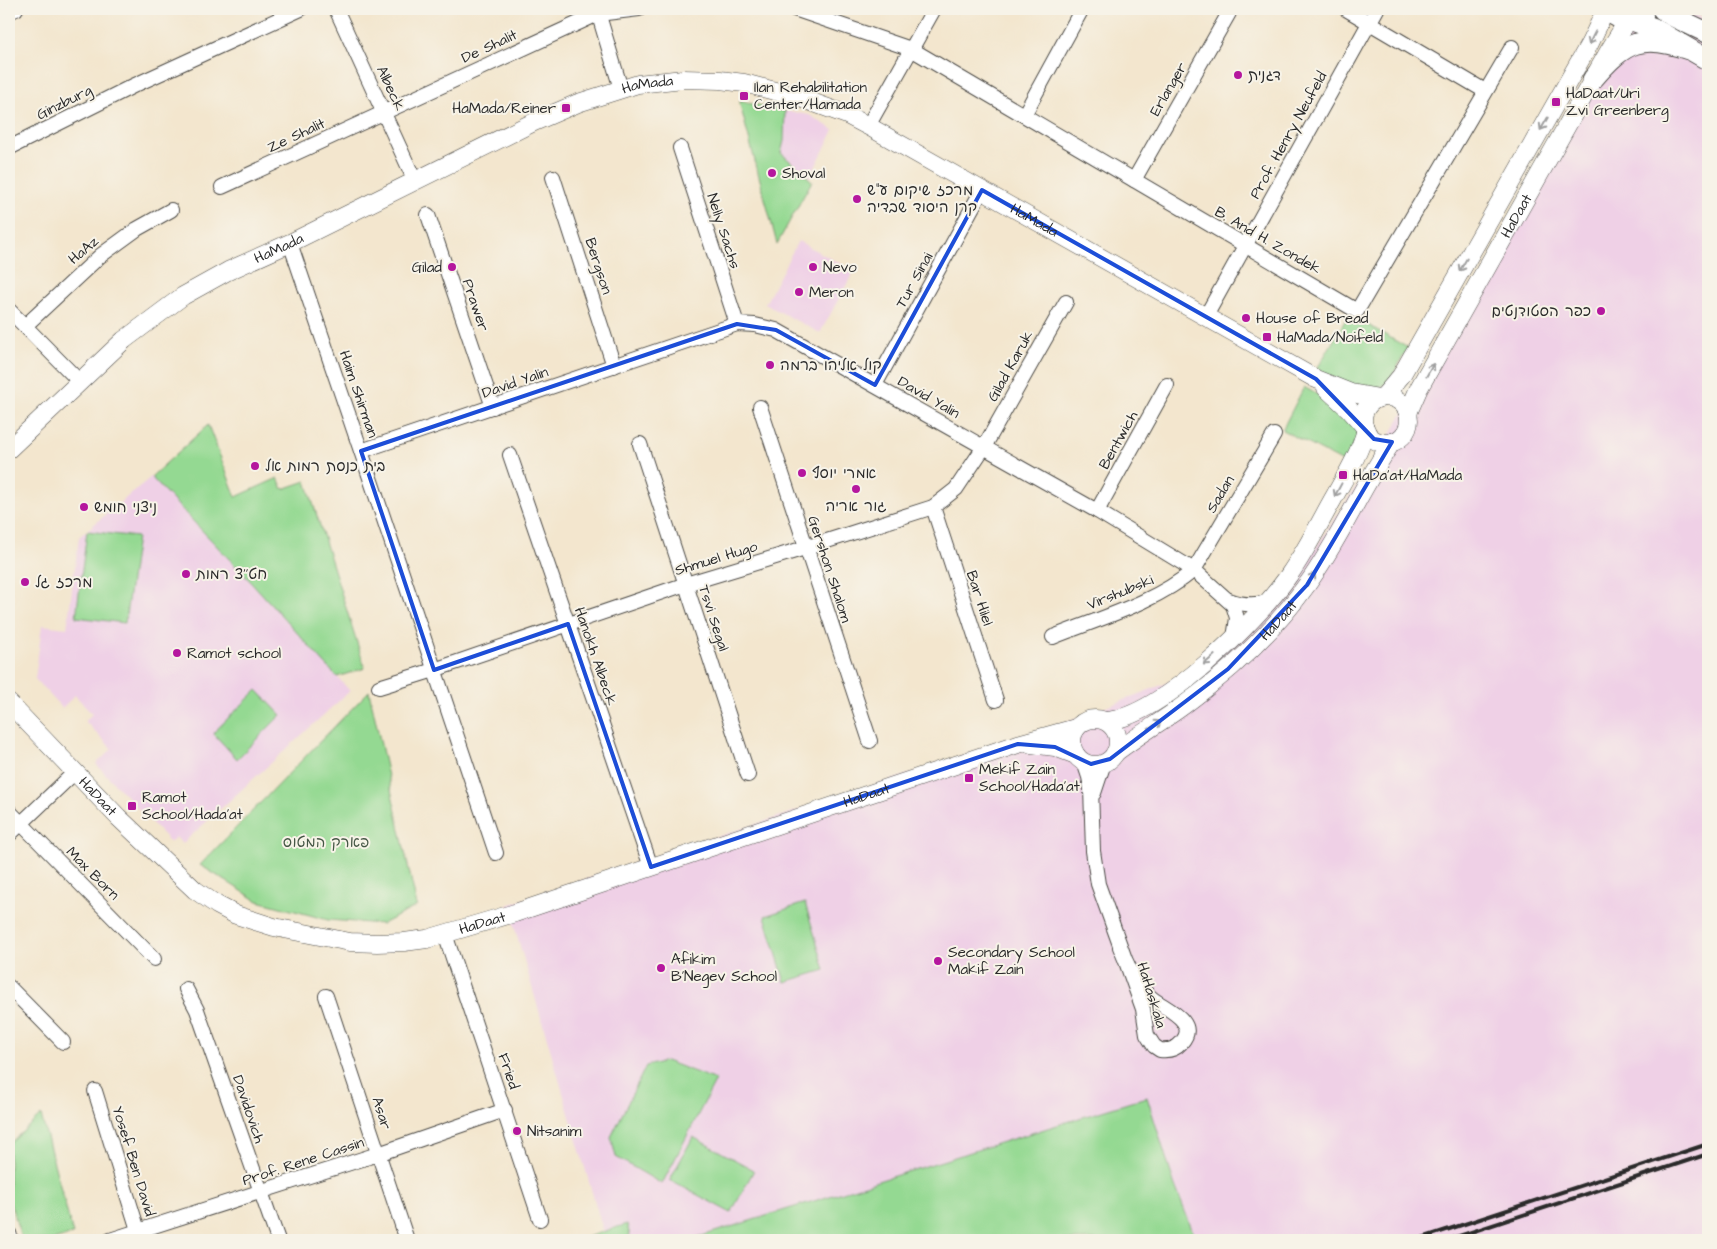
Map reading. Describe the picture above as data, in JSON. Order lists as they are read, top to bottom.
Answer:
{
  "streets": {
    "street": [
      "De Shalit",
      "HaMada",
      "Albeck",
      "Erlanger",
      "Ginzburg",
      "Ze Shalit",
      "Prof. Henry Neufeld",
      "HaDaat",
      "Nelly Sachs",
      "B. And H. Zondek",
      "HaAz",
      "Bergson",
      "Tur Sinai",
      "Prawer",
      "Gilad Karuk",
      "David Yalin",
      "Haim Shirman",
      "Bentwich",
      "Sadan",
      "Shmuel Hugo",
      "Gershon Shalom",
      "Virshubski",
      "Bar Hilel",
      "Tsvi Segal",
      "Hanokh Albeck",
      "Max Born",
      "HaHaskala",
      "Fried",
      "Davidovich",
      "Asar",
      "Yosef Ben David",
      "Prof. Rene Cassin"
    ]
  },
  "crossings": [
    ["De Shalit", "Albeck"],
    ["De Shalit", "Ze Shalit"],
    ["HaMada", "Albeck"],
    ["HaMada", "Prof. Henry Neufeld"],
    ["HaMada", "HaDaat"],
    ["HaMada", "Tur Sinai"],
    ["HaMada", "Haim Shirman"],
    ["Albeck", "Ze Shalit"],
    ["Erlanger", "B. And H. Zondek"],
    ["Prof. Henry Neufeld", "B. And H. Zondek"],
    ["HaDaat", "Hanokh Albeck"],
    ["HaDaat", "HaHaskala"],
    ["HaDaat", "Fried"],
    ["Nelly Sachs", "David Yalin"],
    ["Bergson", "David Yalin"],
    ["Tur Sinai", "David Yalin"],
    ["Prawer", "David Yalin"],
    ["Gilad Karuk", "David Yalin"],
    ["Gilad Karuk", "Shmuel Hugo"],
    ["David Yalin", "Haim Shirman"],
    ["David Yalin", "Bentwich"],
    ["David Yalin", "Sadan"],
    ["David Yalin", "Shmuel Hugo"],
    ["David Yalin", "Virshubski"],
    ["Haim Shirman", "Shmuel Hugo"],
    ["Sadan", "Virshubski"],
    ["Shmuel Hugo", "Gershon Shalom"],
    ["Shmuel Hugo", "Bar Hilel"],
    ["Shmuel Hugo", "Tsvi Segal"],
    ["Shmuel Hugo", "Hanokh Albeck"],
    ["Fried", "Prof. Rene Cassin"],
    ["Davidovich", "Prof. Rene Cassin"],
    ["Asar", "Prof. Rene Cassin"],
    ["Yosef Ben David", "Prof. Rene Cassin"]
  ],
  "parks": ["פארק המטוס"],
  "places": {
    "other": [
      "דגנית",
      "Shoval",
      "מרכז שיקום ע\"ש קרן היסוד שבדיה",
      "Gilad",
      "Nevo",
      "Meron",
      "כפר הסטודנטים",
      "House of Bread",
      "קול אליהו ברמה",
      "בית כנסת רמות אל",
      "אמרי יוסף",
      "גור אריה",
      "ניצני חומש",
      "חט''צ רמות",
      "מרכז גל",
      "Ramot school",
      "Secondary School Makif Zain",
      "Afikim B’Negev School",
      "Nitsanim"
    ],
    "transit": [
      "Ilan Rehabilitation Center/Hamada",
      "HaDaat/Uri Zvi Greenberg",
      "HaMada/Reiner",
      "HaMada/Noifeld",
      "HaDa'at/HaMada",
      "Mekif Zain School/Hada'at",
      "Ramot School/Hada'at"
    ]
  }
}
